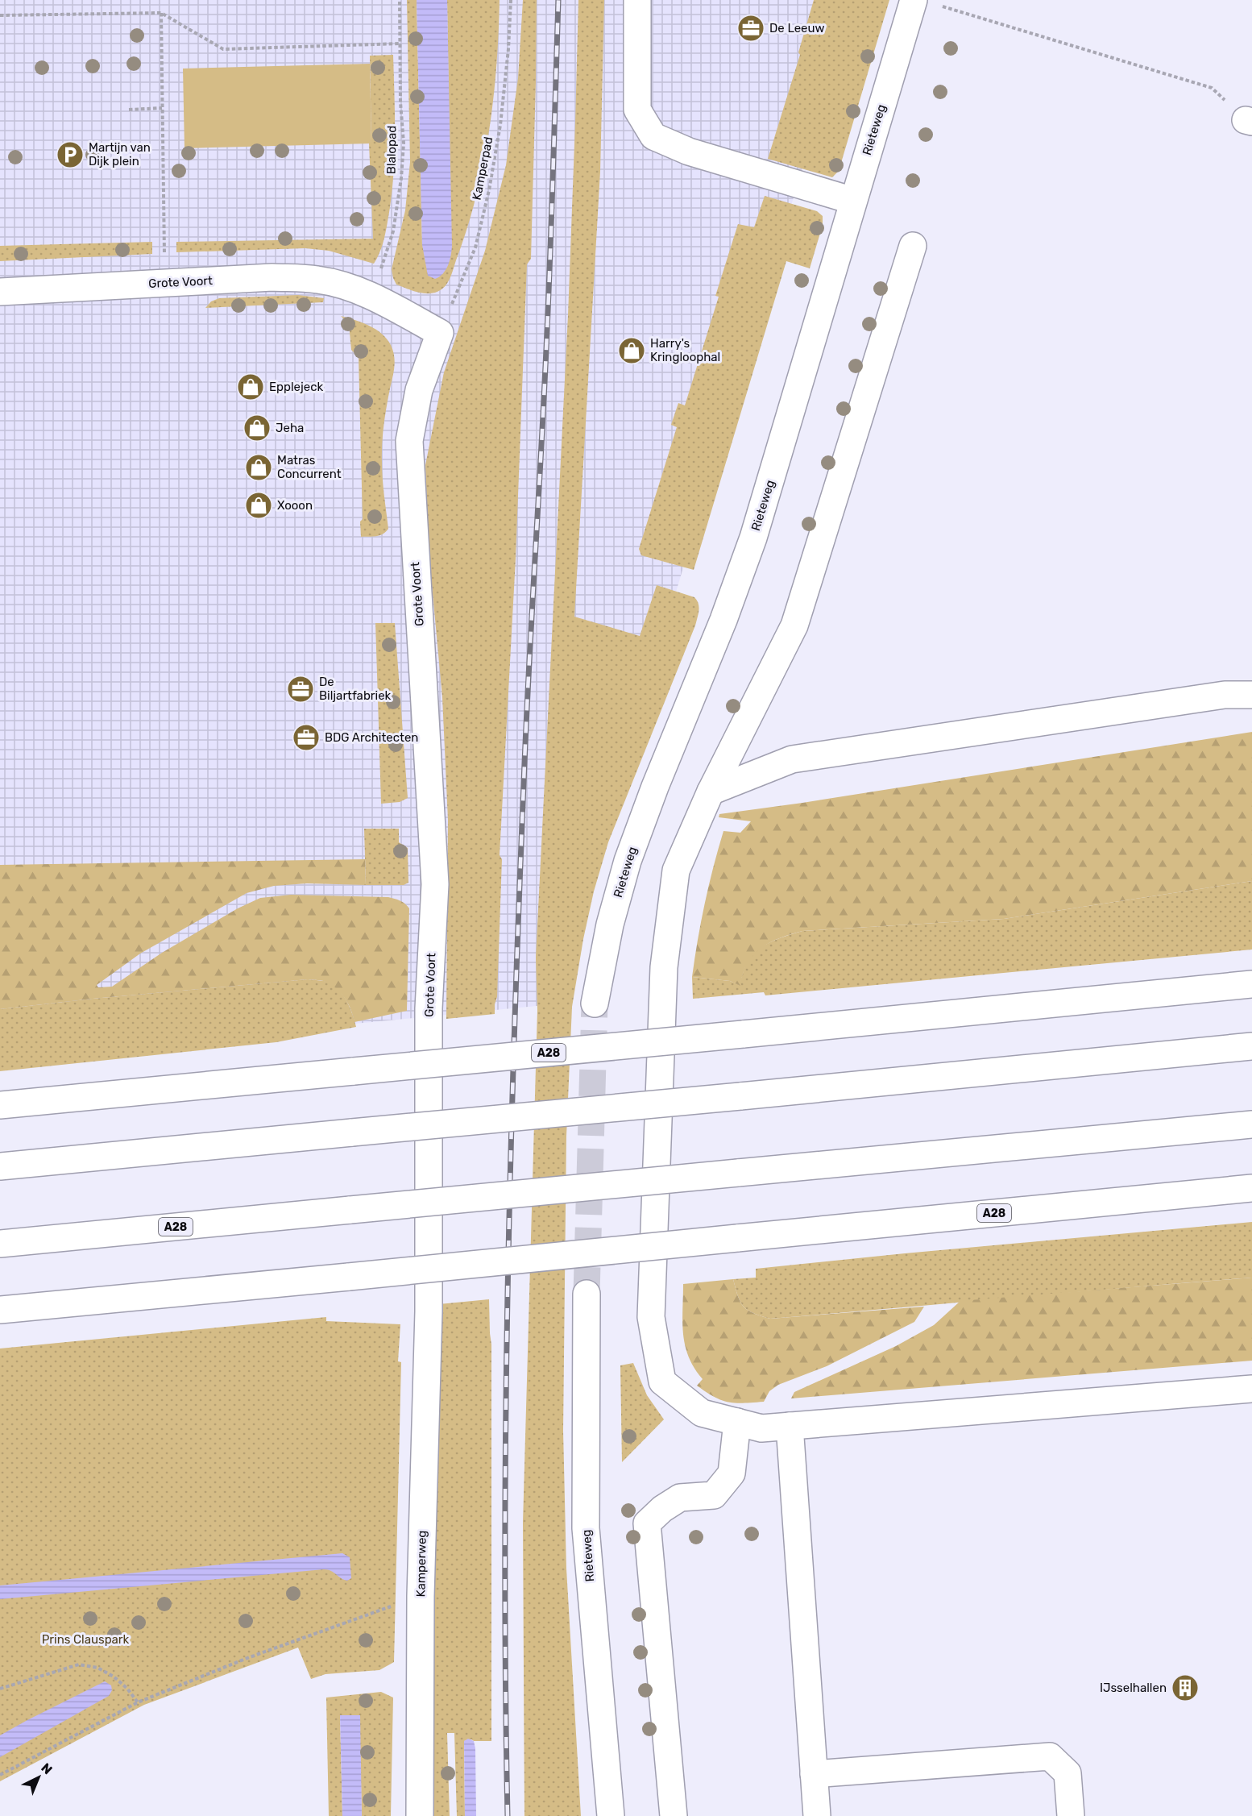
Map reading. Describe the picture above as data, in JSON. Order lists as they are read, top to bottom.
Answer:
{
  "streets": {
    "main road": [
      "Rieteweg",
      "Grote Voort",
      "A28",
      "Kamperweg"
    ],
    "path": ["Blalopad", "Kamperpad"]
  },
  "crossings": [
    ["Blalopad", "Grote Voort"],
    ["Kamperpad", "Grote Voort"],
    ["Grote Voort", "Kamperweg"]
  ],
  "parks": ["Prins Clauspark"],
  "places": {
    "office": ["De Leeuw", "De Biljartfabriek", "BDG Architecten"],
    "parking": ["Martijn van Dijk plein"],
    "shop": [
      "Harry's Kringloophal",
      "Epplejeck",
      "Jeha",
      "Matras Concurrent",
      "Xooon"
    ],
    "building": ["IJsselhallen"]
  },
  "north": "top right"
}
